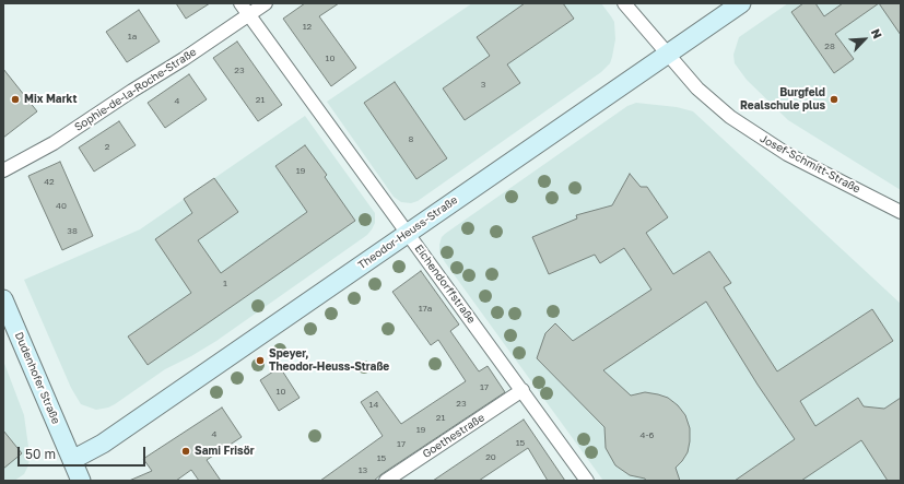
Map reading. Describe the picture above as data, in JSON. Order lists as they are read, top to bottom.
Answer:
{
  "streets": {
    "main road": ["Theodor-Heuss-Straße", "Dudenhofer Straße"],
    "street": [
      "Sophie-de-la-Roche-Straße",
      "Josef-Schmitt-Straße",
      "Eichendorffstraße",
      "Goethestraße"
    ]
  },
  "crossings": [
    ["Sophie-de-la-Roche-Straße", "Eichendorffstraße"],
    ["Josef-Schmitt-Straße", "Theodor-Heuss-Straße"],
    ["Theodor-Heuss-Straße", "Eichendorffstraße"],
    ["Theodor-Heuss-Straße", "Dudenhofer Straße"],
    ["Eichendorffstraße", "Goethestraße"]
  ],
  "places": [
    "Mix Markt",
    "Burgfeld Realschule plus",
    "Speyer, Theodor-Heuss-Straße",
    "Sami Frisör"
  ],
  "house_numbers": [
    "12",
    "1a",
    "28",
    "10",
    "23",
    "3",
    "21",
    "4",
    "8",
    "2",
    "19",
    "42",
    "40",
    "38",
    "1",
    "17a",
    "17",
    "10",
    "23",
    "14",
    "21",
    "19",
    "4",
    "4-6",
    "15",
    "17",
    "20",
    "15",
    "13"
  ],
  "scale_bar": "50 m",
  "north": "top right"
}
